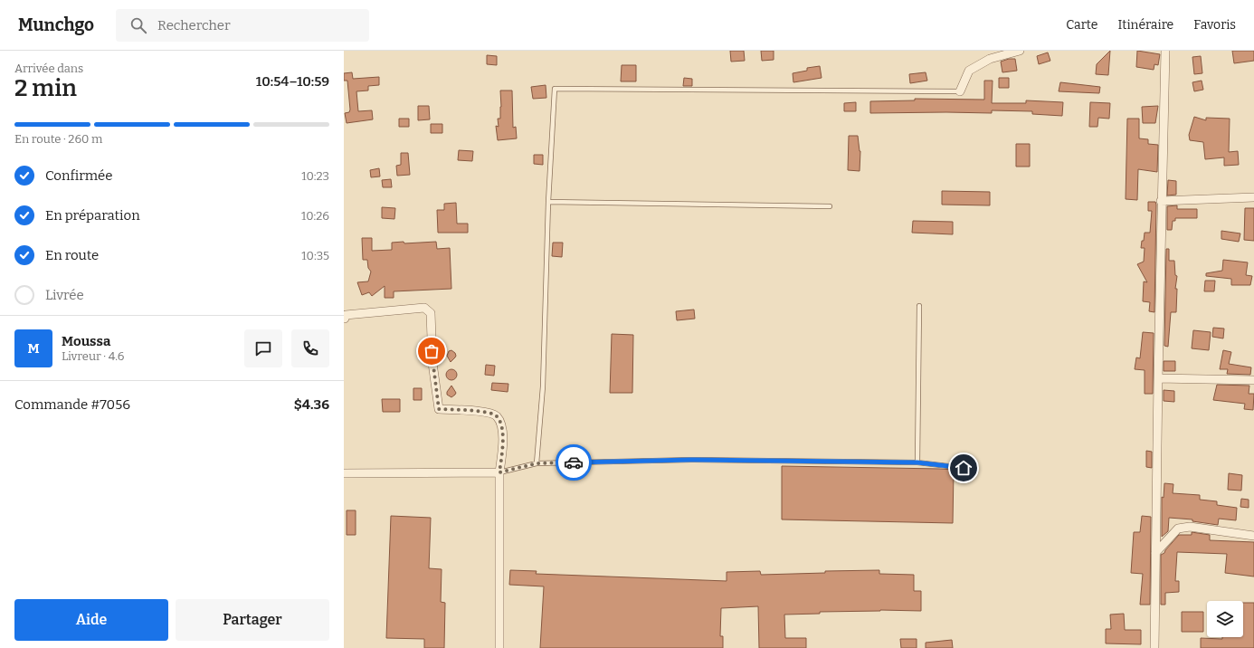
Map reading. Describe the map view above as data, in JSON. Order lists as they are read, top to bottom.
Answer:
{
  "page": {
    "header": "Munchgo",
    "search": "Rechercher",
    "nav": ["Carte", "Itinéraire", "Favoris"],
    "heading": ["2 min", "Arrivée dans", "10:54–10:59"],
    "panel": [
      "Moussa",
      "Livreur · 4.6",
      "Commande #7056",
      "$4.36"
    ],
    "bar": "En route · 260 m",
    "list": [
      ["Confirmée", "10:23"],
      ["En préparation", "10:26"],
      ["En route", "10:35"],
      "Livrée"
    ],
    "round": "M",
    "buttons": ["Aide", "Partager"]
  }
}
